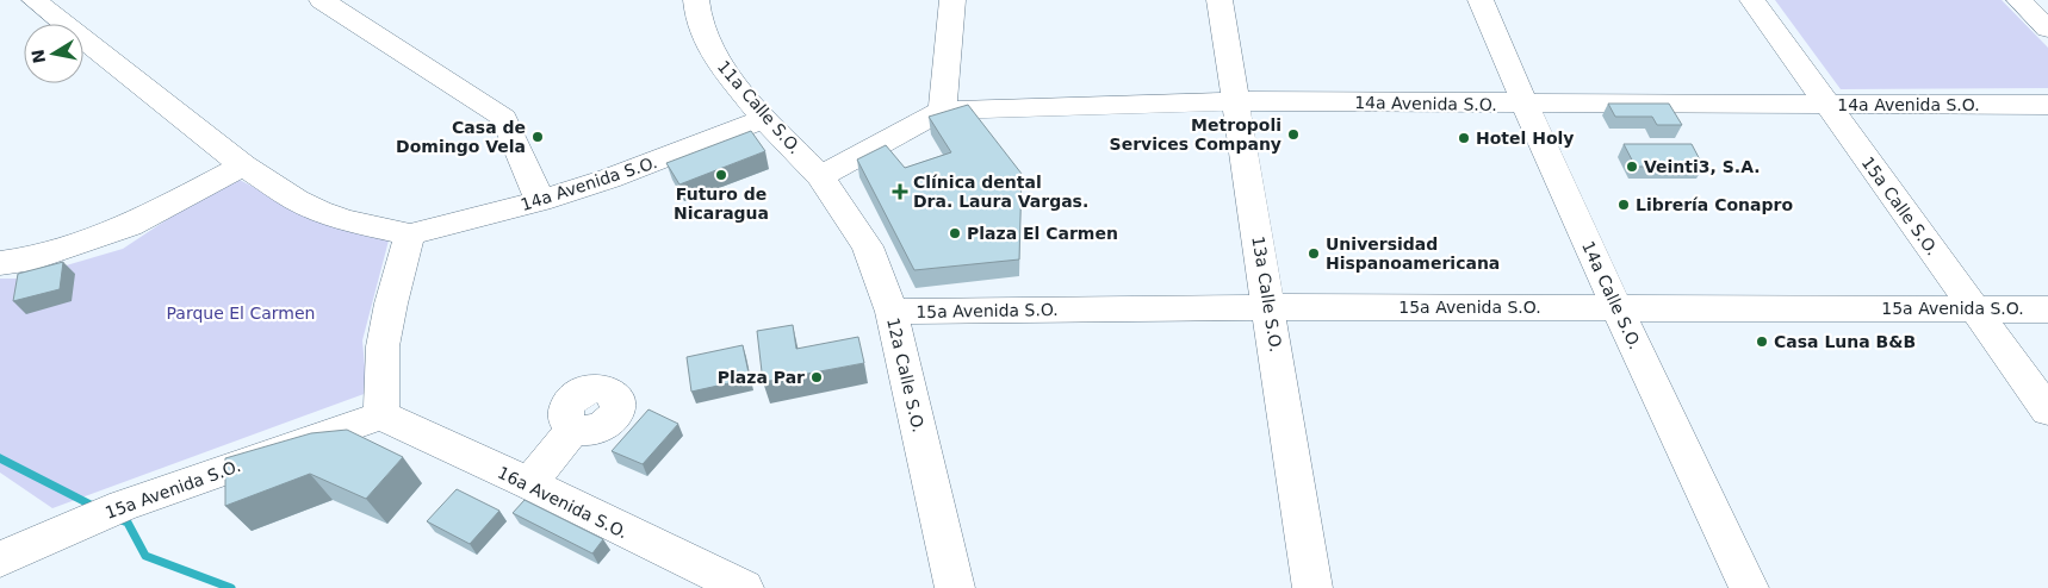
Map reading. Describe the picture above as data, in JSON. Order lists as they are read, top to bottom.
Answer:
{
  "streets": {
    "street": [
      "14a Avenida S.O.",
      "11a Calle S.O.",
      "15a Calle S.O.",
      "13a Calle S.O.",
      "14a Calle S.O.",
      "15a Avenida S.O.",
      "12a Calle S.O.",
      "16a Avenida S.O."
    ]
  },
  "crossings": [
    ["14a Avenida S.O.", "11a Calle S.O."],
    ["14a Avenida S.O.", "15a Calle S.O."],
    ["14a Avenida S.O.", "13a Calle S.O."],
    ["14a Avenida S.O.", "14a Calle S.O."],
    ["14a Avenida S.O.", "12a Calle S.O."],
    ["11a Calle S.O.", "12a Calle S.O."],
    ["15a Calle S.O.", "15a Avenida S.O."],
    ["13a Calle S.O.", "15a Avenida S.O."],
    ["14a Calle S.O.", "15a Avenida S.O."],
    ["15a Avenida S.O.", "12a Calle S.O."],
    ["15a Avenida S.O.", "16a Avenida S.O."]
  ],
  "parks": ["Parque El Carmen"],
  "places": {
    "other": [
      "Metropoli Services Company",
      "Casa de Domingo Vela",
      "Hotel Holy",
      "Veinti3, S.A.",
      "Futuro de Nicaragua",
      "Librería Conapro",
      "Plaza El Carmen",
      "Universidad Hispanoamericana",
      "Casa Luna B&B",
      "Plaza Par"
    ],
    "health": ["Clínica dental Dra. Laura Vargas."]
  },
  "north": "left"
}
